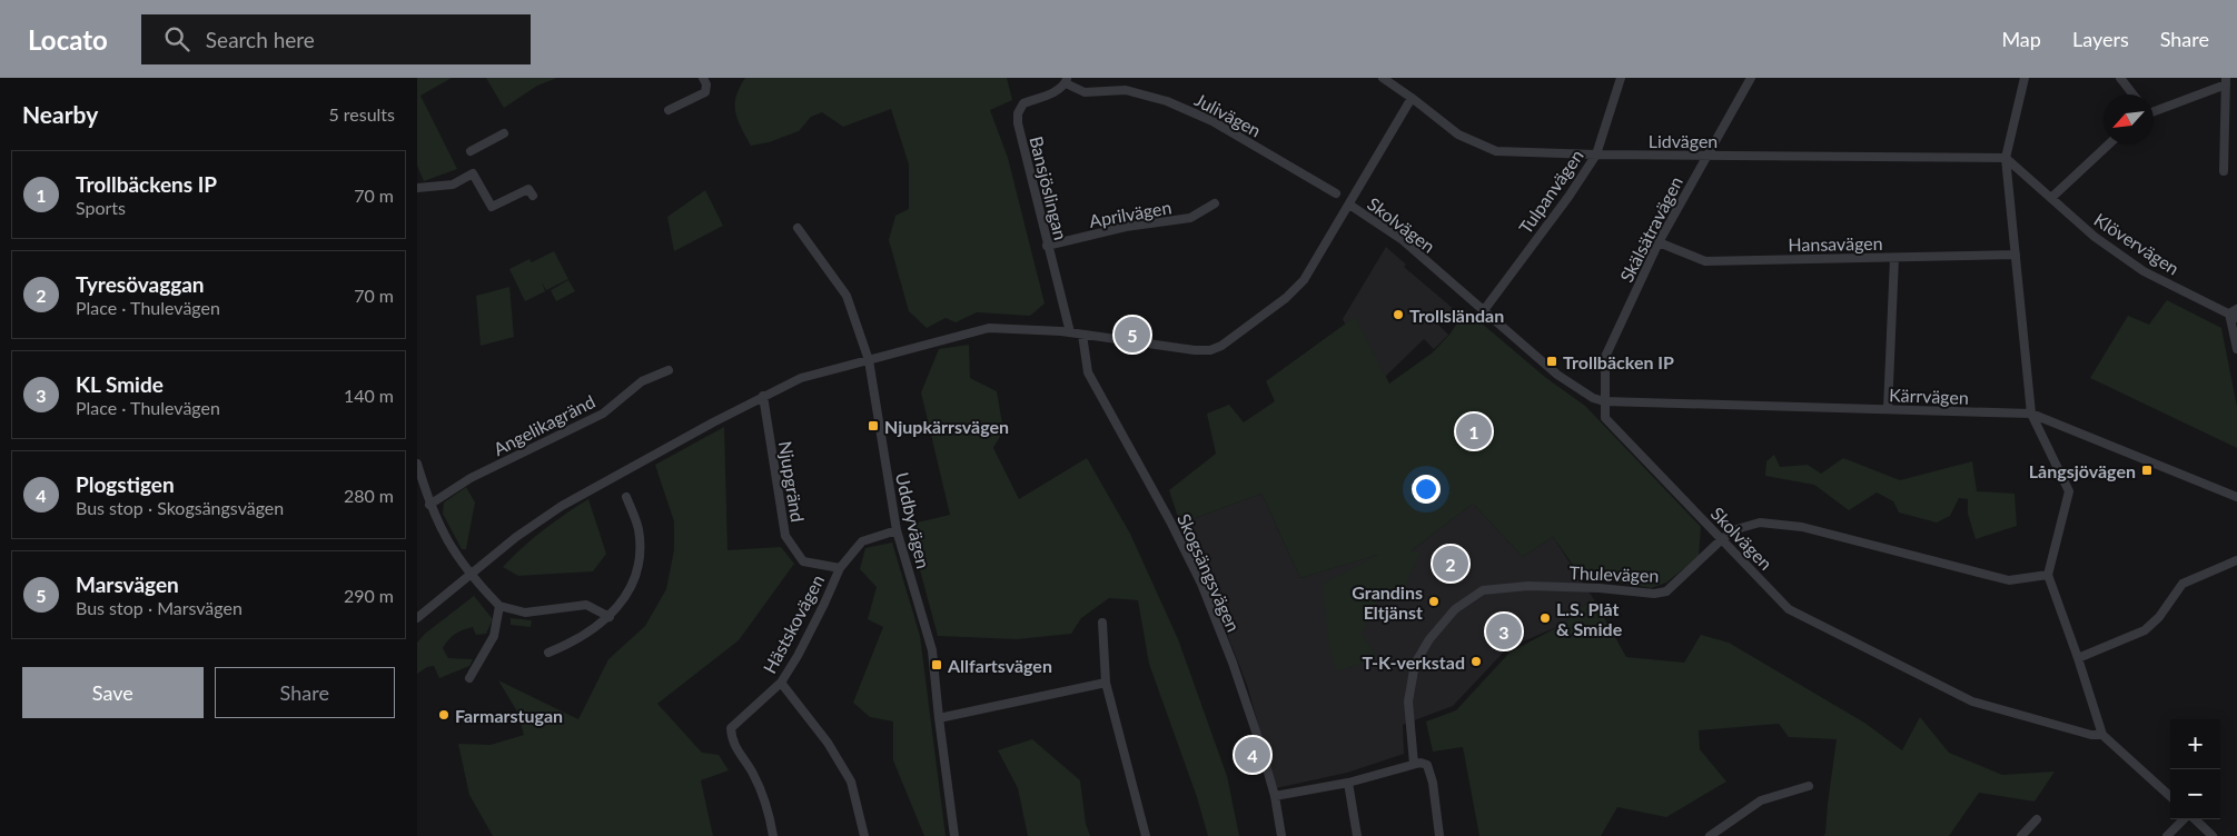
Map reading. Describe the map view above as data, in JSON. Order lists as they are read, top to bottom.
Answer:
{
  "streets": {
    "street": [
      "Julivägen",
      "Lidvägen",
      "Bansjöslingan",
      "Tulpanvägen",
      "Aprilvägen",
      "Skolvägen",
      "Skälsätravägen",
      "Hansavägen",
      "Klövervägen",
      "Kärrvägen",
      "Angelikagränd",
      "Njupgränd",
      "Uddbyvägen",
      "Skogsängsvägen",
      "Thulevägen",
      "Hästskovägen"
    ]
  },
  "crossings": [
    ["Julivägen", "Bansjöslingan"],
    ["Lidvägen", "Tulpanvägen"],
    ["Lidvägen", "Skälsätravägen"],
    ["Lidvägen", "Klövervägen"],
    ["Bansjöslingan", "Aprilvägen"],
    ["Tulpanvägen", "Skolvägen"],
    ["Skolvägen", "Skälsätravägen"],
    ["Skolvägen", "Kärrvägen"],
    ["Skolvägen", "Thulevägen"],
    ["Skälsätravägen", "Hansavägen"],
    ["Skälsätravägen", "Kärrvägen"],
    ["Njupgränd", "Hästskovägen"],
    ["Uddbyvägen", "Hästskovägen"]
  ],
  "places": {
    "other": [
      "Trollsländan",
      "Grandins Eltjänst",
      "L.S. Plåt & Smide",
      "T-K-verkstad",
      "Farmarstugan"
    ],
    "transit": [
      "Trollbäcken IP",
      "Njupkärrsvägen",
      "Långsjövägen",
      "Allfartsvägen"
    ]
  },
  "north": "bottom left",
  "page": {
    "header": "Locato",
    "search": "Search here",
    "nav": ["Map", "Layers", "Share"],
    "heading": ["Nearby", "5 results"],
    "list": [
      {
        "mark": "1",
        "name": "Trollbäckens IP",
        "note": "Sports",
        "value": "70 m"
      },
      {
        "mark": "2",
        "name": "Tyresövaggan",
        "note": "Place · Thulevägen",
        "value": "70 m"
      },
      {
        "mark": "3",
        "name": "KL Smide",
        "note": "Place · Thulevägen",
        "value": "140 m"
      },
      {
        "mark": "4",
        "name": "Plogstigen",
        "note": "Bus stop · Skogsängsvägen",
        "value": "280 m"
      },
      {
        "mark": "5",
        "name": "Marsvägen",
        "note": "Bus stop · Marsvägen",
        "value": "290 m"
      }
    ],
    "pins": [
      "5",
      "1",
      "2",
      "3",
      "4"
    ],
    "buttons": ["Save", "Share"],
    "map_buttons": ["+", "−"]
  }
}
